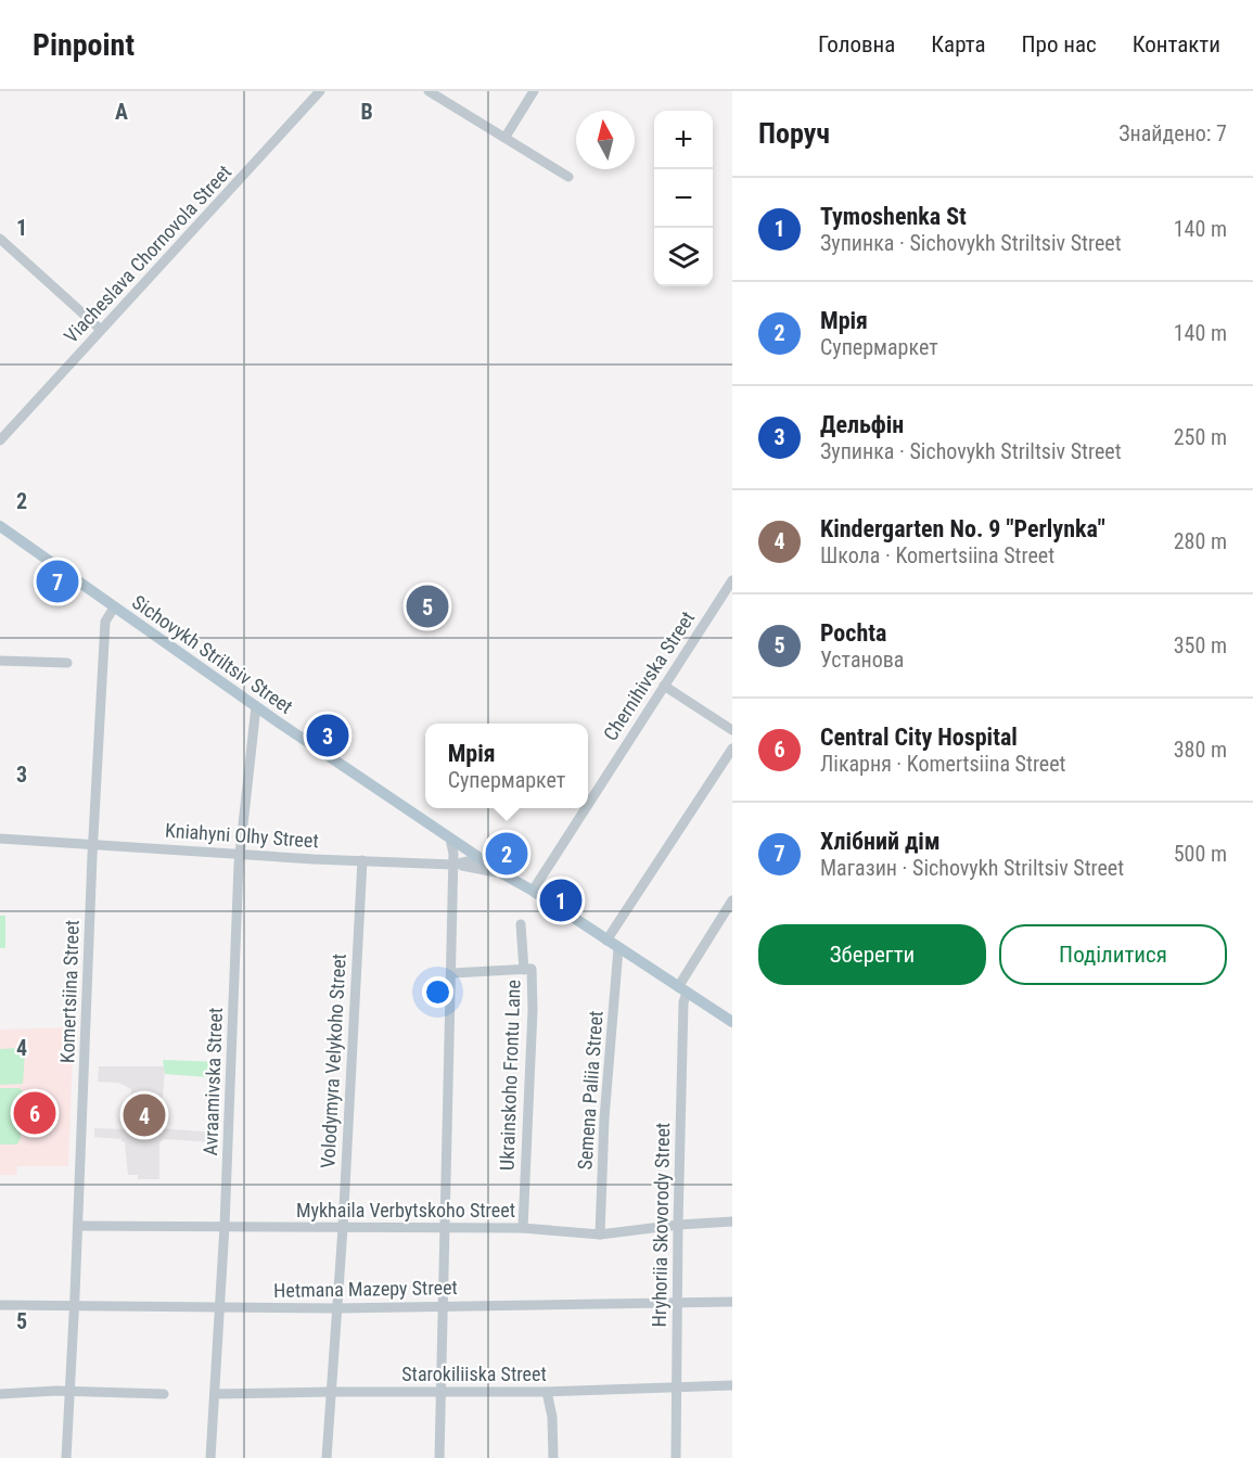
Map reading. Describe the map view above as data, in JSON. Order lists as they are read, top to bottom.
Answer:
{
  "streets": {
    "main road": ["Sichovykh Striltsiv Street"],
    "street": [
      "Viacheslava Chornovola Street",
      "Chernihivska Street",
      "Kniahyni Olhy Street",
      "Komertsiina Street",
      "Volodymyra Velykoho Street",
      "Ukrainskoho Frontu Lane",
      "Avraamivska Street",
      "Semena Paliia Street",
      "Mykhaila Verbytskoho Street",
      "Hryhoriia Skovorody Street",
      "Hetmana Mazepy Street",
      "Starokiliiska Street"
    ]
  },
  "crossings": [
    ["Sichovykh Striltsiv Street", "Chernihivska Street"],
    ["Sichovykh Striltsiv Street", "Kniahyni Olhy Street"],
    ["Sichovykh Striltsiv Street", "Komertsiina Street"],
    ["Sichovykh Striltsiv Street", "Avraamivska Street"],
    ["Sichovykh Striltsiv Street", "Semena Paliia Street"],
    ["Sichovykh Striltsiv Street", "Hryhoriia Skovorody Street"],
    ["Kniahyni Olhy Street", "Komertsiina Street"],
    ["Kniahyni Olhy Street", "Volodymyra Velykoho Street"],
    ["Kniahyni Olhy Street", "Avraamivska Street"],
    ["Komertsiina Street", "Mykhaila Verbytskoho Street"],
    ["Komertsiina Street", "Hetmana Mazepy Street"],
    ["Volodymyra Velykoho Street", "Mykhaila Verbytskoho Street"],
    ["Volodymyra Velykoho Street", "Hetmana Mazepy Street"],
    ["Volodymyra Velykoho Street", "Starokiliiska Street"],
    ["Ukrainskoho Frontu Lane", "Mykhaila Verbytskoho Street"],
    ["Avraamivska Street", "Mykhaila Verbytskoho Street"],
    ["Avraamivska Street", "Hetmana Mazepy Street"],
    ["Avraamivska Street", "Starokiliiska Street"],
    ["Semena Paliia Street", "Mykhaila Verbytskoho Street"],
    ["Mykhaila Verbytskoho Street", "Hryhoriia Skovorody Street"],
    ["Hryhoriia Skovorody Street", "Hetmana Mazepy Street"],
    ["Hryhoriia Skovorody Street", "Starokiliiska Street"]
  ],
  "north": "top",
  "page": {
    "header": "Pinpoint",
    "nav": [
      "Головна",
      "Карта",
      "Про нас",
      "Контакти"
    ],
    "heading": ["Поруч", "Знайдено: 7"],
    "map_buttons": ["+", "−"],
    "list": [
      {
        "mark": "1",
        "name": "Tymoshenka St",
        "note": "Зупинка · Sichovykh Striltsiv Street",
        "value": "140 m"
      },
      {
        "mark": "2",
        "name": "Мрія",
        "note": "Супермаркет",
        "value": "140 m"
      },
      {
        "mark": "3",
        "name": "Дельфін",
        "note": "Зупинка · Sichovykh Striltsiv Street",
        "value": "250 m"
      },
      {
        "mark": "4",
        "name": "Kindergarten No. 9 \"Perlynka\"",
        "note": "Школа · Komertsiina Street",
        "value": "280 m"
      },
      {
        "mark": "5",
        "name": "Pochta",
        "note": "Установа",
        "value": "350 m"
      },
      {
        "mark": "6",
        "name": "Central City Hospital",
        "note": "Лікарня · Komertsiina Street",
        "value": "380 m"
      },
      {
        "mark": "7",
        "name": "Хлібний дім",
        "note": "Магазин · Sichovykh Striltsiv Street",
        "value": "500 m"
      }
    ],
    "pins": [
      "7",
      "5",
      "3",
      "2",
      "1",
      "6",
      "4"
    ],
    "popup": ["Мрія", "Супермаркет"],
    "buttons": ["Зберегти", "Поділитися"]
  },
  "grid": {
    "columns": ["A", "B"],
    "rows": [
      "1",
      "2",
      "3",
      "4",
      "5"
    ]
  }
}
